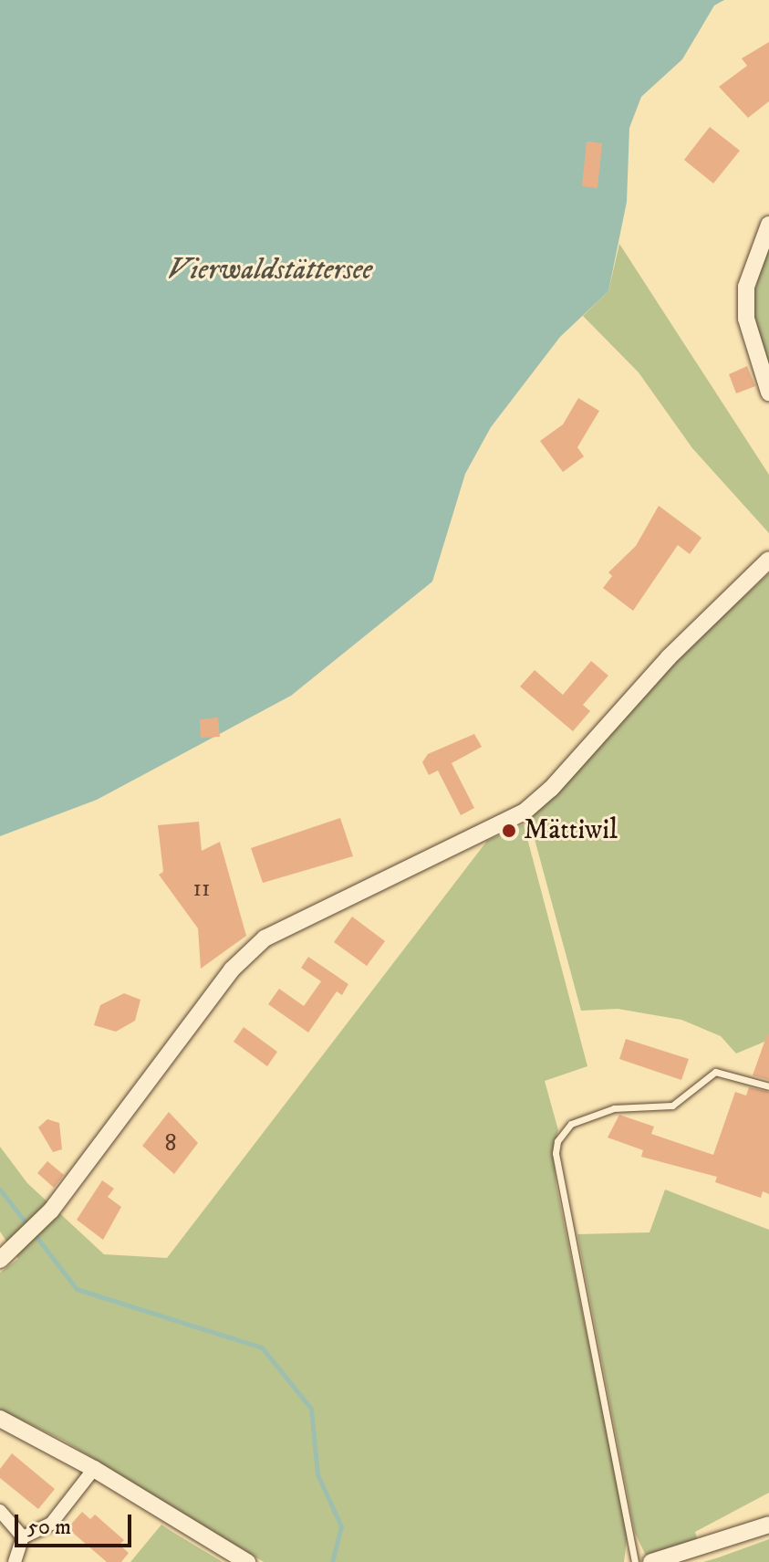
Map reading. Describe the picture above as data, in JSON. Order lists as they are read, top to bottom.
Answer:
{
  "water": ["Vierwaldstättersee"],
  "places": ["Mättiwil"],
  "house_numbers": ["11", "8"],
  "scale_bar": "50 m"
}
